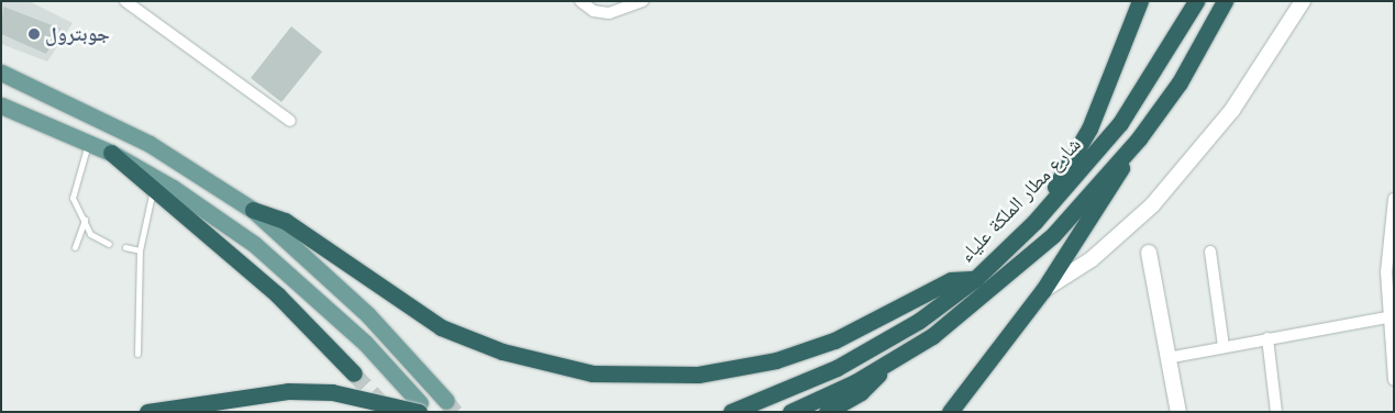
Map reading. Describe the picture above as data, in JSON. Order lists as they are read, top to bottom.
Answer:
{
  "streets": {
    "highway": ["شارع مطار الملكة علياء"]
  },
  "places": ["جوبترول"]
}
